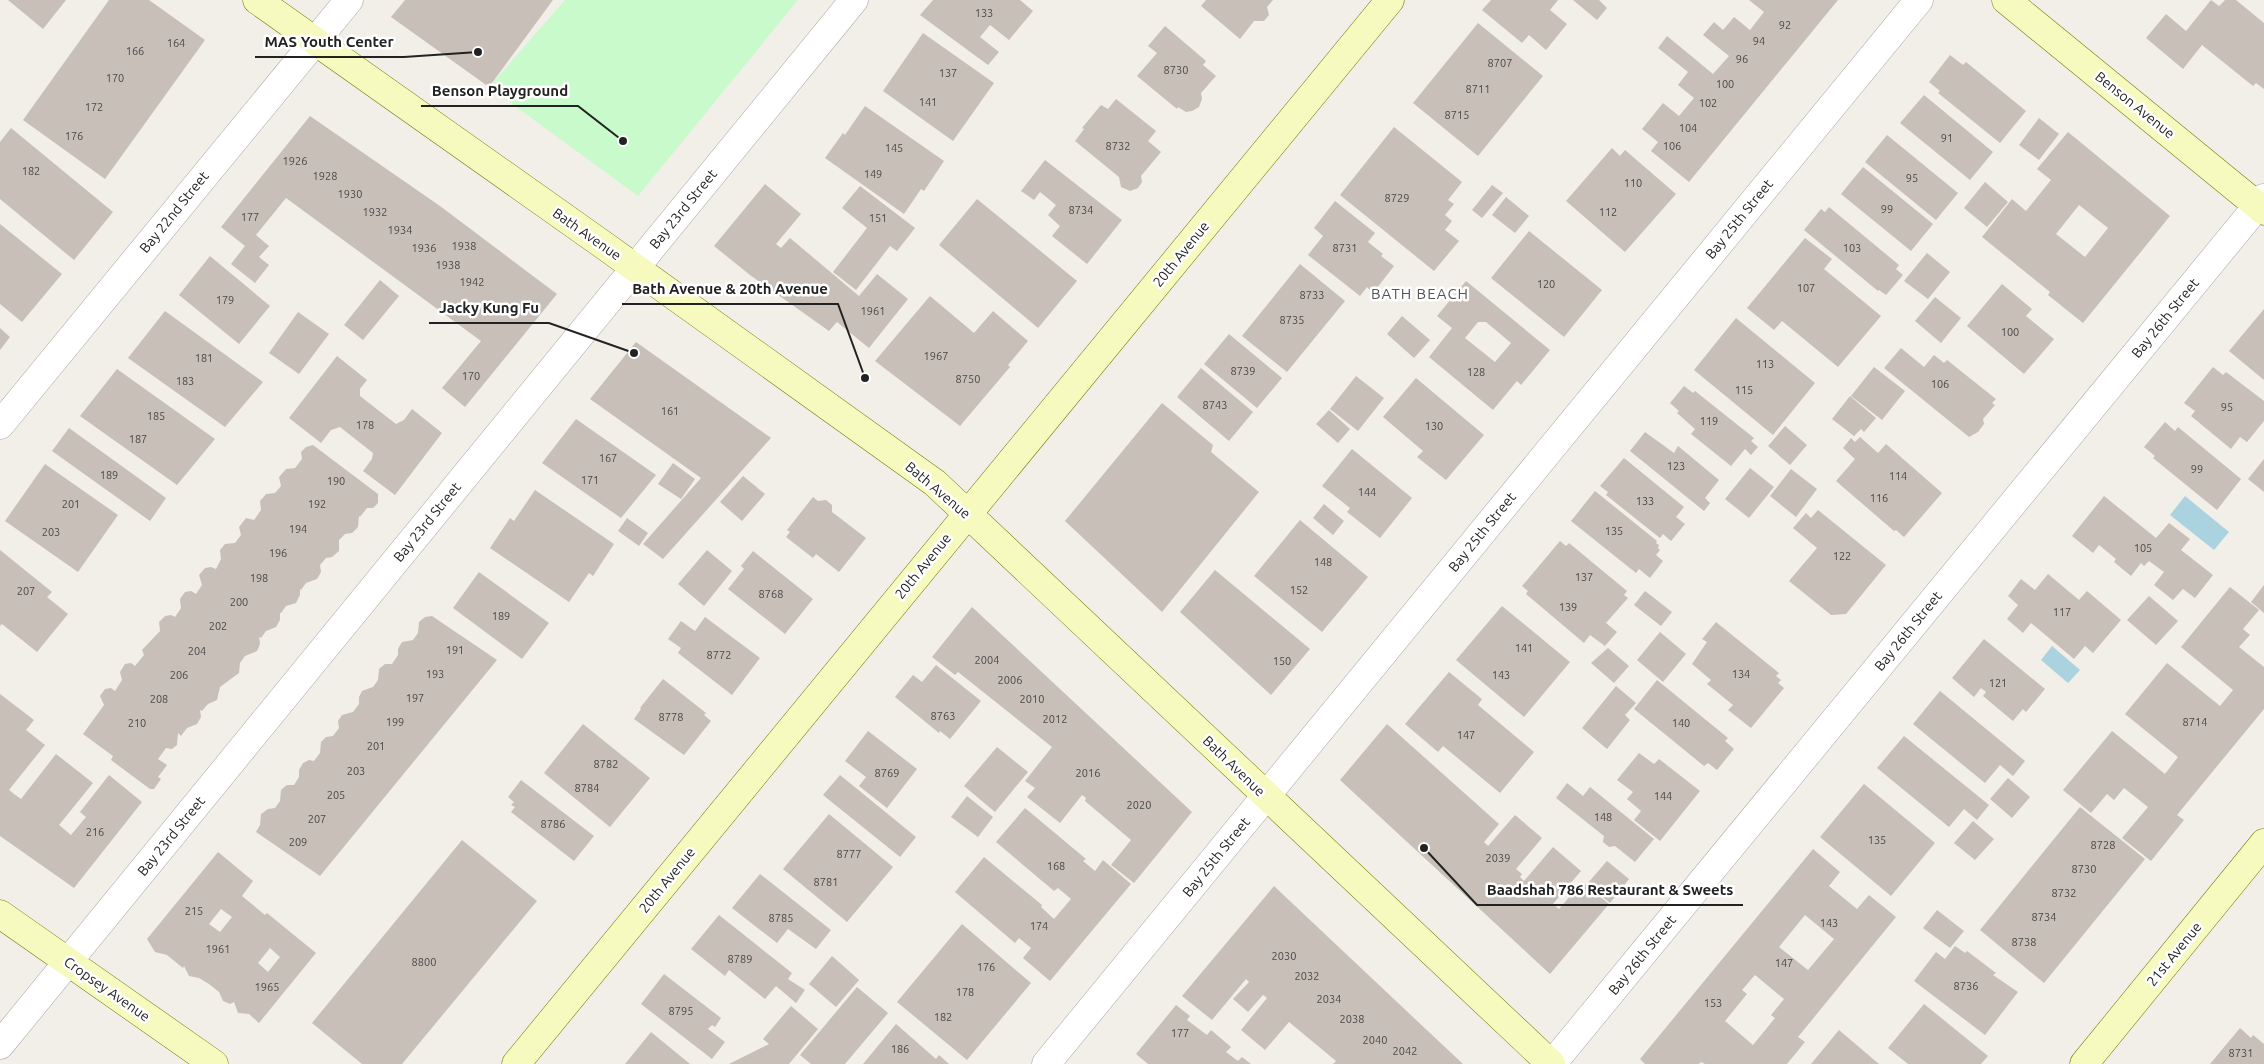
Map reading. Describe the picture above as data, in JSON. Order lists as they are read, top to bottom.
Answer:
{
  "streets": {
    "street": [
      "Benson Avenue",
      "Bay 23rd Street",
      "Bay 22nd Street",
      "Bay 25th Street",
      "Bath Avenue",
      "20th Avenue",
      "Bay 26th Street",
      "21st Avenue",
      "Cropsey Avenue"
    ]
  },
  "crossings": [
    ["Benson Avenue", "Bay 26th Street"],
    ["Bay 23rd Street", "Bath Avenue"],
    ["Bay 23rd Street", "Cropsey Avenue"],
    ["Bay 22nd Street", "Bath Avenue"],
    ["Bay 25th Street", "Bath Avenue"],
    ["Bath Avenue", "20th Avenue"],
    ["Bath Avenue", "Bay 26th Street"]
  ],
  "districts": ["BATH BEACH"],
  "places": [
    "MAS Youth Center",
    "Benson Playground",
    "Jacky Kung Fu",
    "Bath Avenue & 20th Avenue",
    "Baadshah 786 Restaurant & Sweets"
  ],
  "house_numbers": [
    "133",
    "92",
    "94",
    "164",
    "166",
    "96",
    "8707",
    "8730",
    "137",
    "170",
    "100",
    "8711",
    "141",
    "102",
    "172",
    "8715",
    "104",
    "176",
    "91",
    "8732",
    "106",
    "145",
    "1926",
    "182",
    "149",
    "1928",
    "95",
    "110",
    "1930",
    "8729",
    "99",
    "8734",
    "1932",
    "112",
    "177",
    "151",
    "1934",
    "1938",
    "1936",
    "8731",
    "103",
    "1938",
    "1942",
    "120",
    "107",
    "8733",
    "179",
    "1961",
    "8735",
    "100",
    "1967",
    "181",
    "113",
    "8739",
    "128",
    "170",
    "8750",
    "183",
    "106",
    "115",
    "8743",
    "95",
    "161",
    "185",
    "119",
    "178",
    "130",
    "187",
    "167",
    "123",
    "99",
    "189",
    "114",
    "171",
    "190",
    "144",
    "116",
    "133",
    "201",
    "192",
    "194",
    "135",
    "203",
    "105",
    "196",
    "122",
    "148",
    "137",
    "198",
    "152",
    "207",
    "8768",
    "200",
    "139",
    "117",
    "189",
    "202",
    "141",
    "191",
    "204",
    "8772",
    "2004",
    "150",
    "193",
    "134",
    "206",
    "143",
    "2006",
    "121",
    "197",
    "208",
    "2010",
    "8763",
    "8778",
    "2012",
    "199",
    "8714",
    "210",
    "140",
    "147",
    "201",
    "8782",
    "203",
    "8769",
    "2016",
    "8784",
    "205",
    "144",
    "2020",
    "148",
    "207",
    "8786",
    "216",
    "135",
    "209",
    "8728",
    "8777",
    "2039",
    "168",
    "8730",
    "8781",
    "8732",
    "215",
    "8734",
    "8785",
    "143",
    "174",
    "8738",
    "1961",
    "2030",
    "8789",
    "8800",
    "147",
    "176",
    "2032",
    "8736",
    "1965",
    "178",
    "2034",
    "153",
    "8795",
    "182",
    "2038",
    "177",
    "2040",
    "186",
    "2042",
    "8731"
  ]
}
